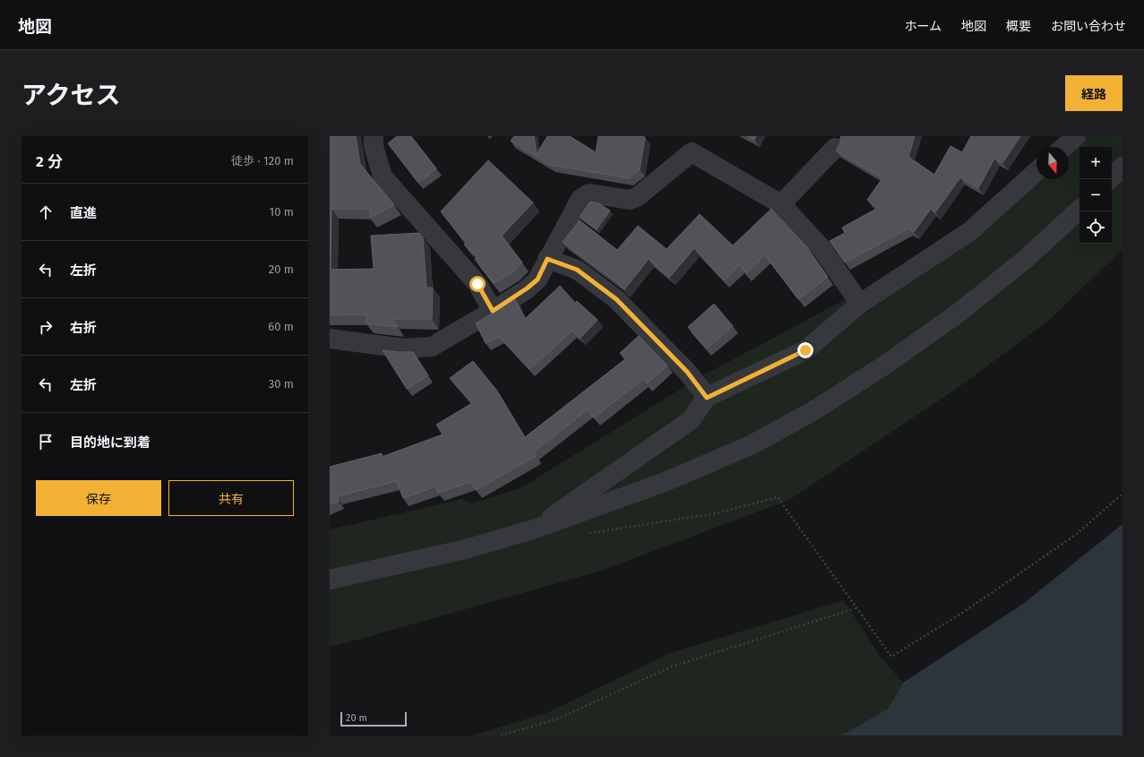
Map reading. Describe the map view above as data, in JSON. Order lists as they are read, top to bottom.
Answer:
{
  "scale_bar": "20 m",
  "north": "bottom",
  "page": {
    "header": "地図",
    "nav": [
      "ホーム",
      "地図",
      "概要",
      "お問い合わせ"
    ],
    "title": "アクセス",
    "buttons": [
      "経路",
      ["保存", "共有"]
    ],
    "heading": ["2 分", "徒歩 · 120 m"],
    "map_buttons": ["+", "−"],
    "list": [
      ["直進", "10 m"],
      ["左折", "20 m"],
      ["右折", "60 m"],
      ["左折", "30 m"],
      "目的地に到着"
    ],
    "scale": "20 m"
  }
}
